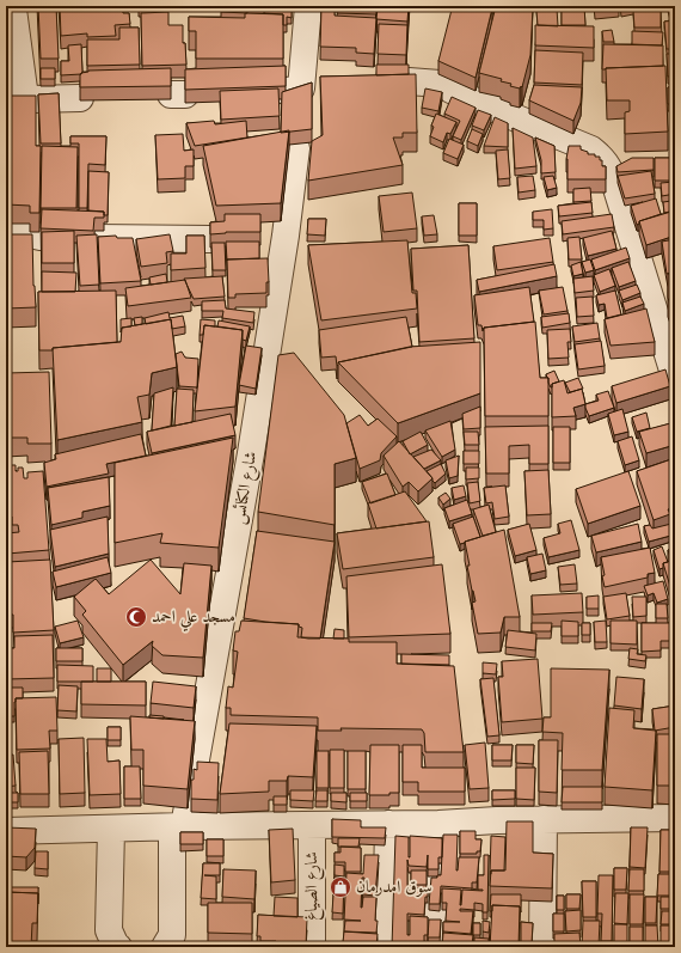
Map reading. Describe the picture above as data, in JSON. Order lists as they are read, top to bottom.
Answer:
{
  "streets": {
    "street": ["شارع الكنائس", "شارع الصياغ"]
  },
  "places": {
    "mosque": ["مسجد علي احمد"],
    "shop": ["سوق امدرمان"]
  }
}
